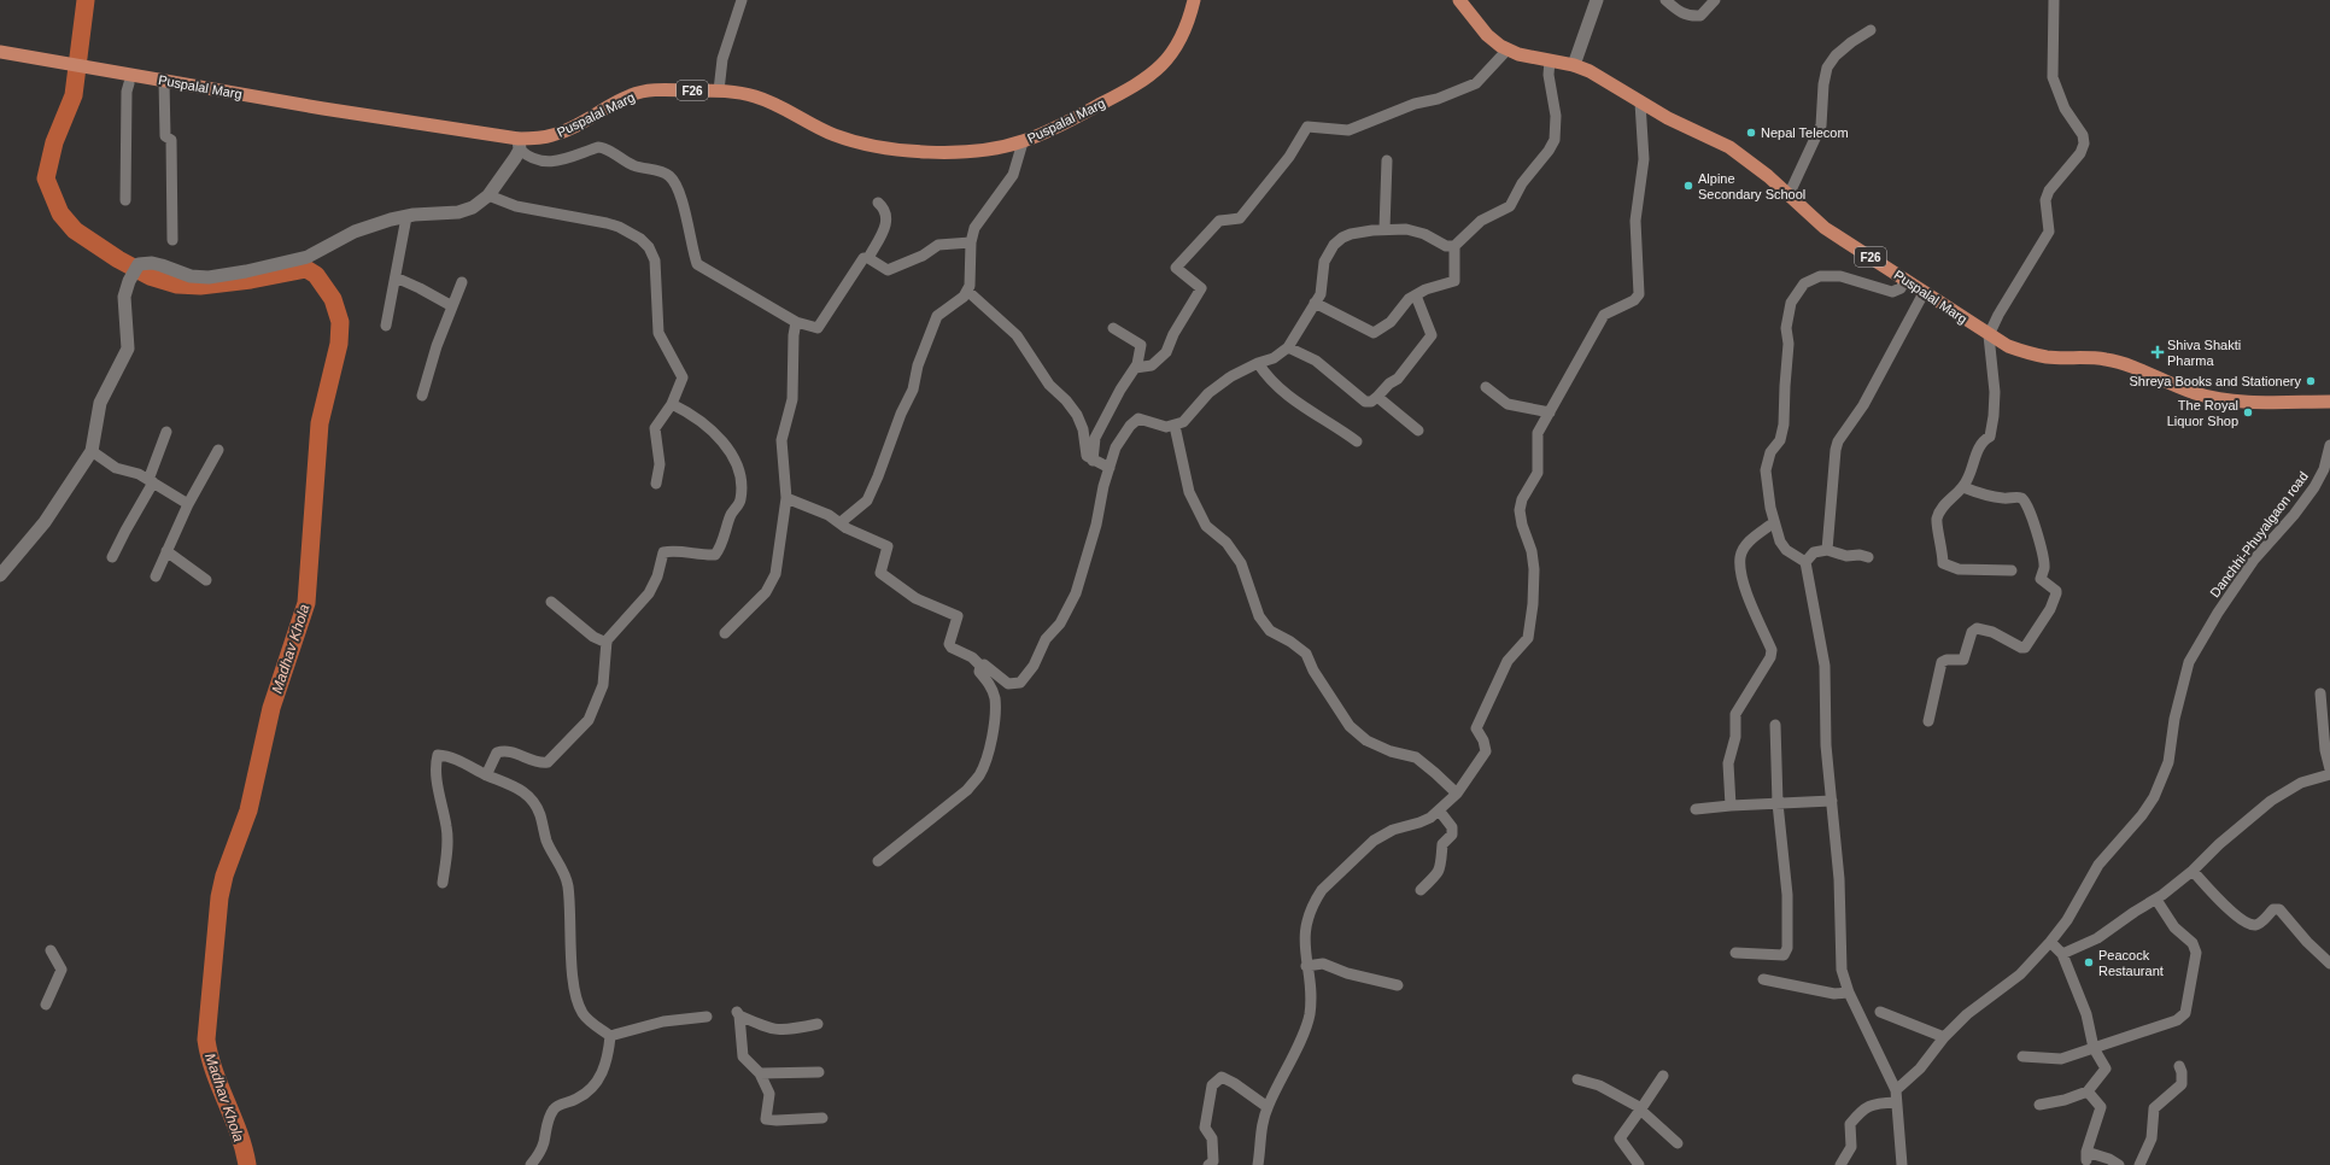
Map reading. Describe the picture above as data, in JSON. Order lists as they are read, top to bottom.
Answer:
{
  "streets": {
    "main road": ["Puspalal Marg", "F26"],
    "street": ["Danchhi-Phuyalgaon road"]
  },
  "crossings": [
    ["Puspalal Marg", "F26"]
  ],
  "water": ["Madhav Khola"],
  "places": {
    "other": [
      "Nepal Telecom",
      "Alpine Secondary School",
      "Shreya Books and Stationery",
      "The Royal Liquor Shop",
      "Peacock Restaurant"
    ],
    "health": ["Shiva Shakti Pharma"]
  }
}
